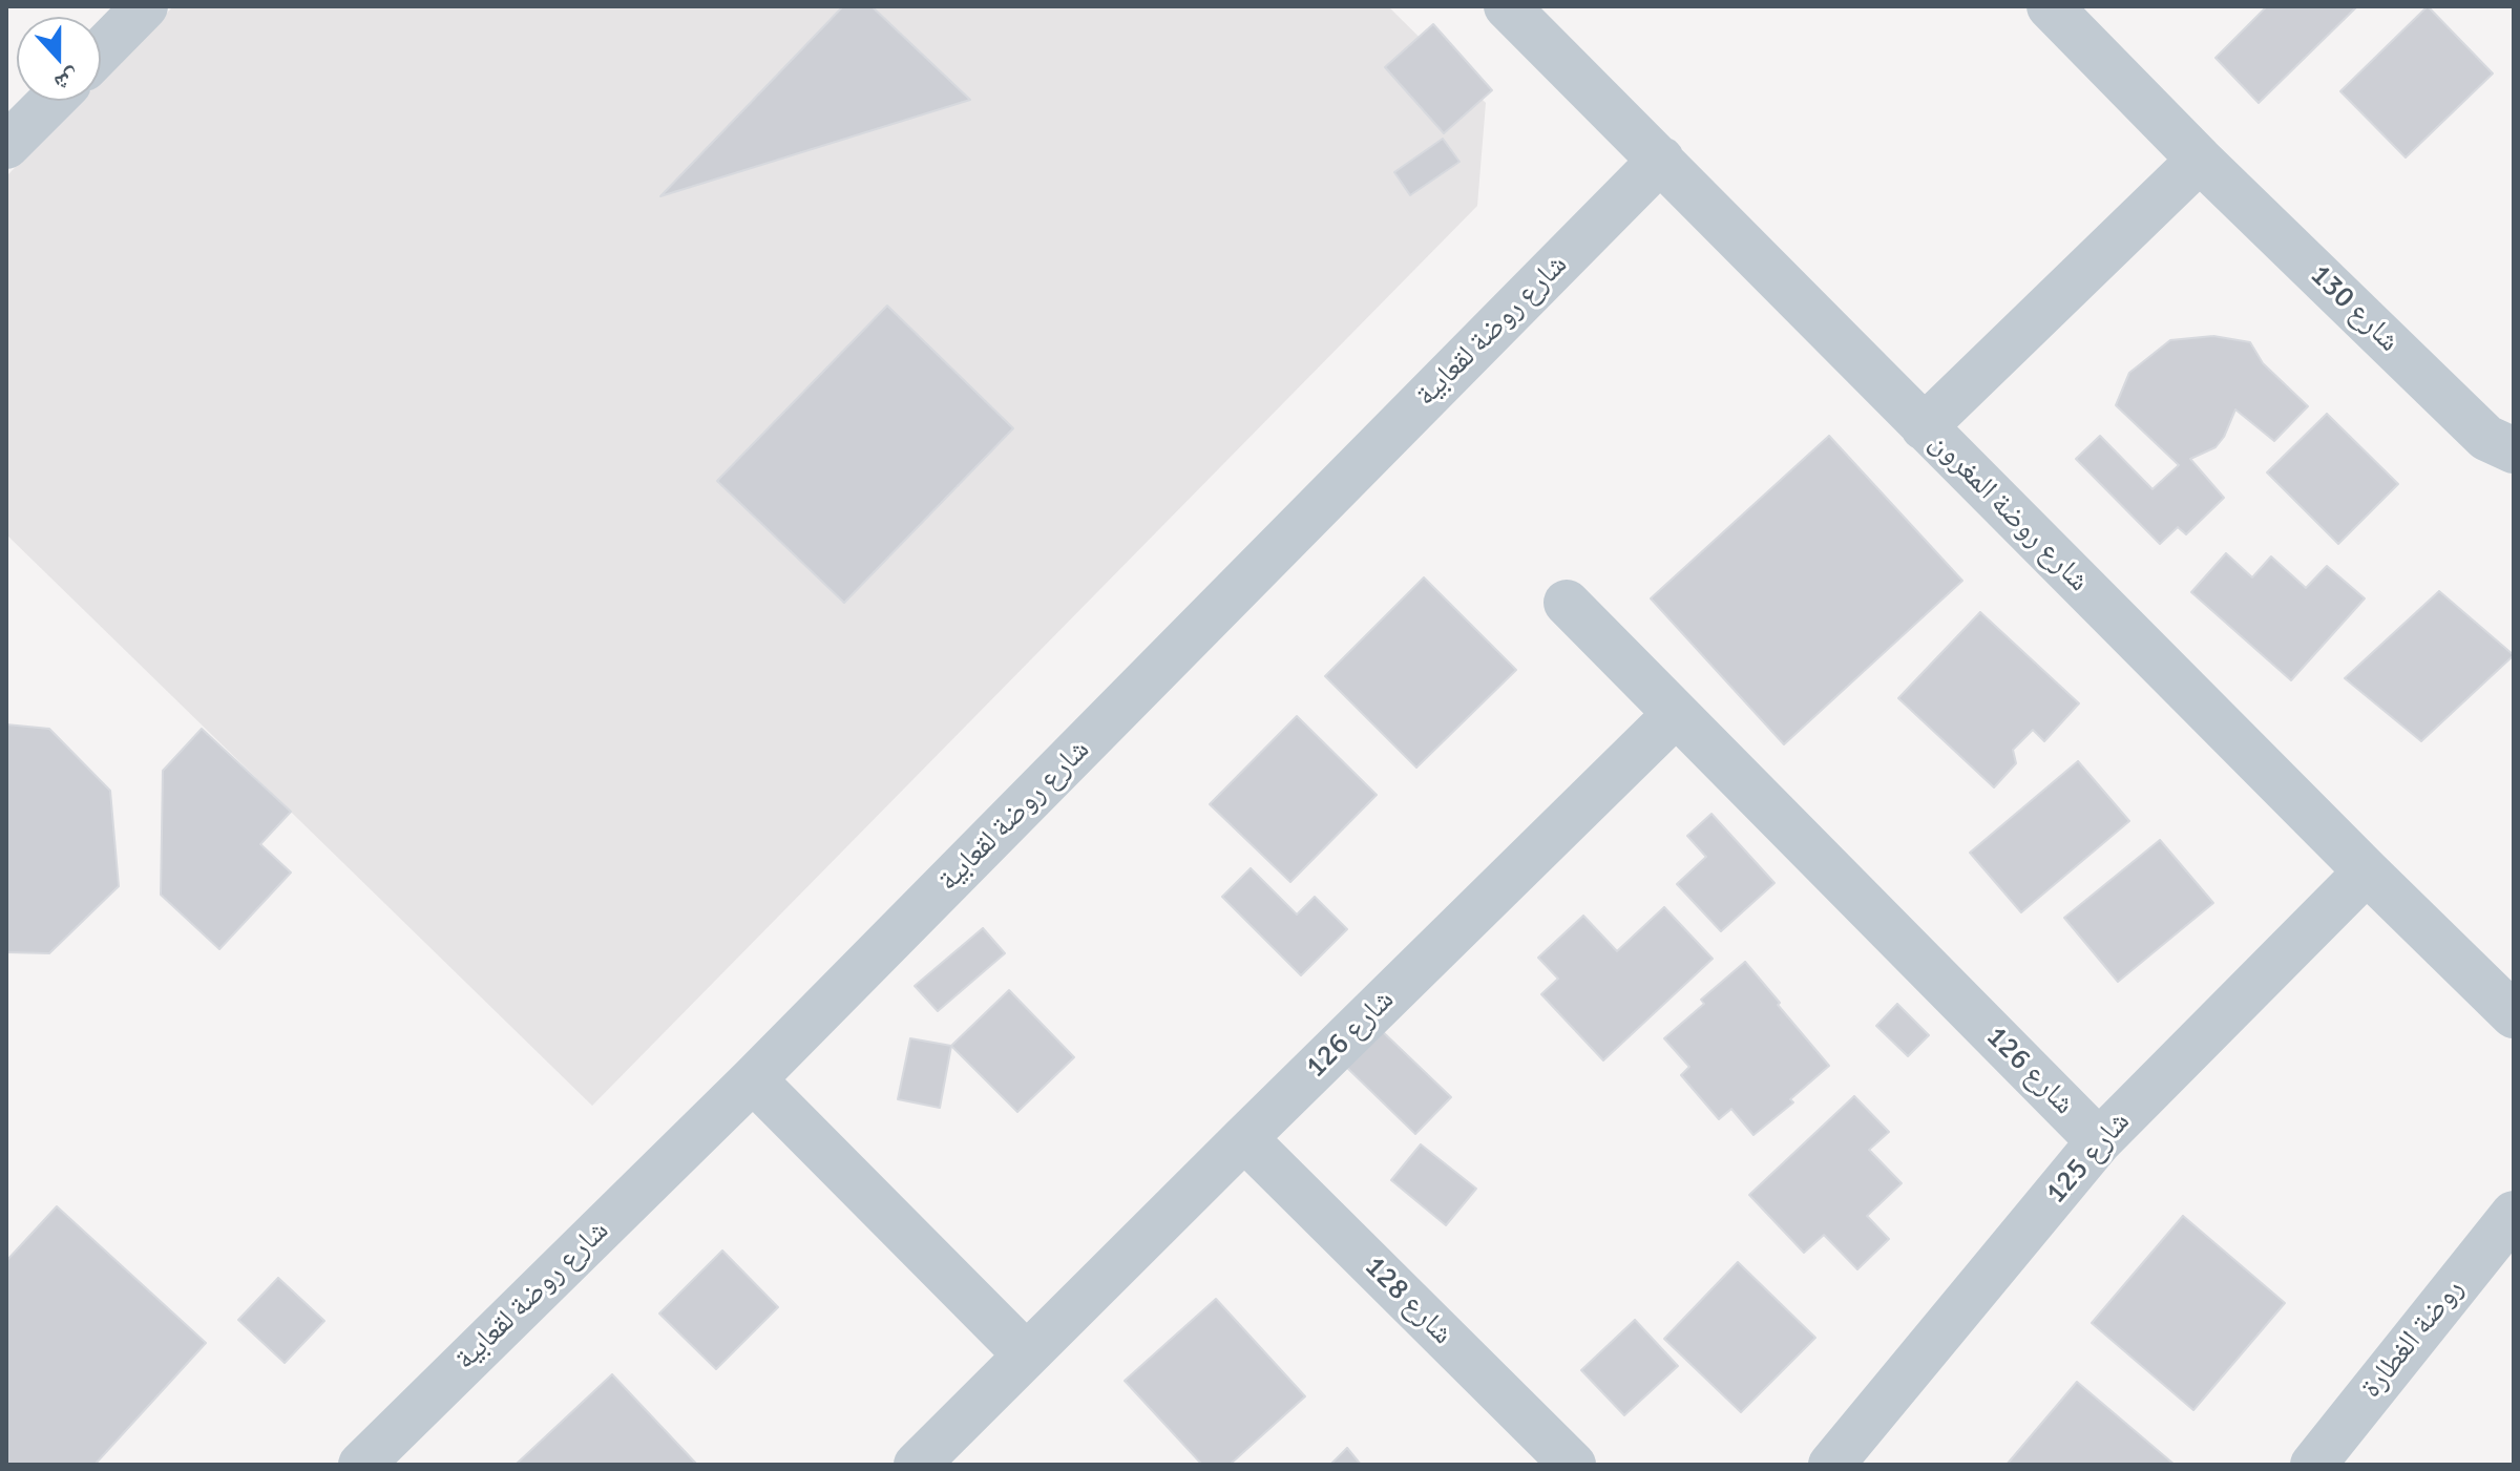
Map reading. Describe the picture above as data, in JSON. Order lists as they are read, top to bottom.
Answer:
{
  "streets": {
    "street": [
      "شارع 130",
      "شارع روضة لقعابية",
      "شارع روضة المغرون",
      "شارع 126",
      "شارع 125",
      "شارع 128",
      "روضة الغطارة"
    ]
  },
  "crossings": [
    ["شارع روضة لقعابية", "شارع روضة المغرون"],
    ["شارع روضة المغرون", "شارع 125"],
    ["شارع 126", "شارع 125"],
    ["شارع 126", "شارع 128"]
  ],
  "north": "bottom"
}
